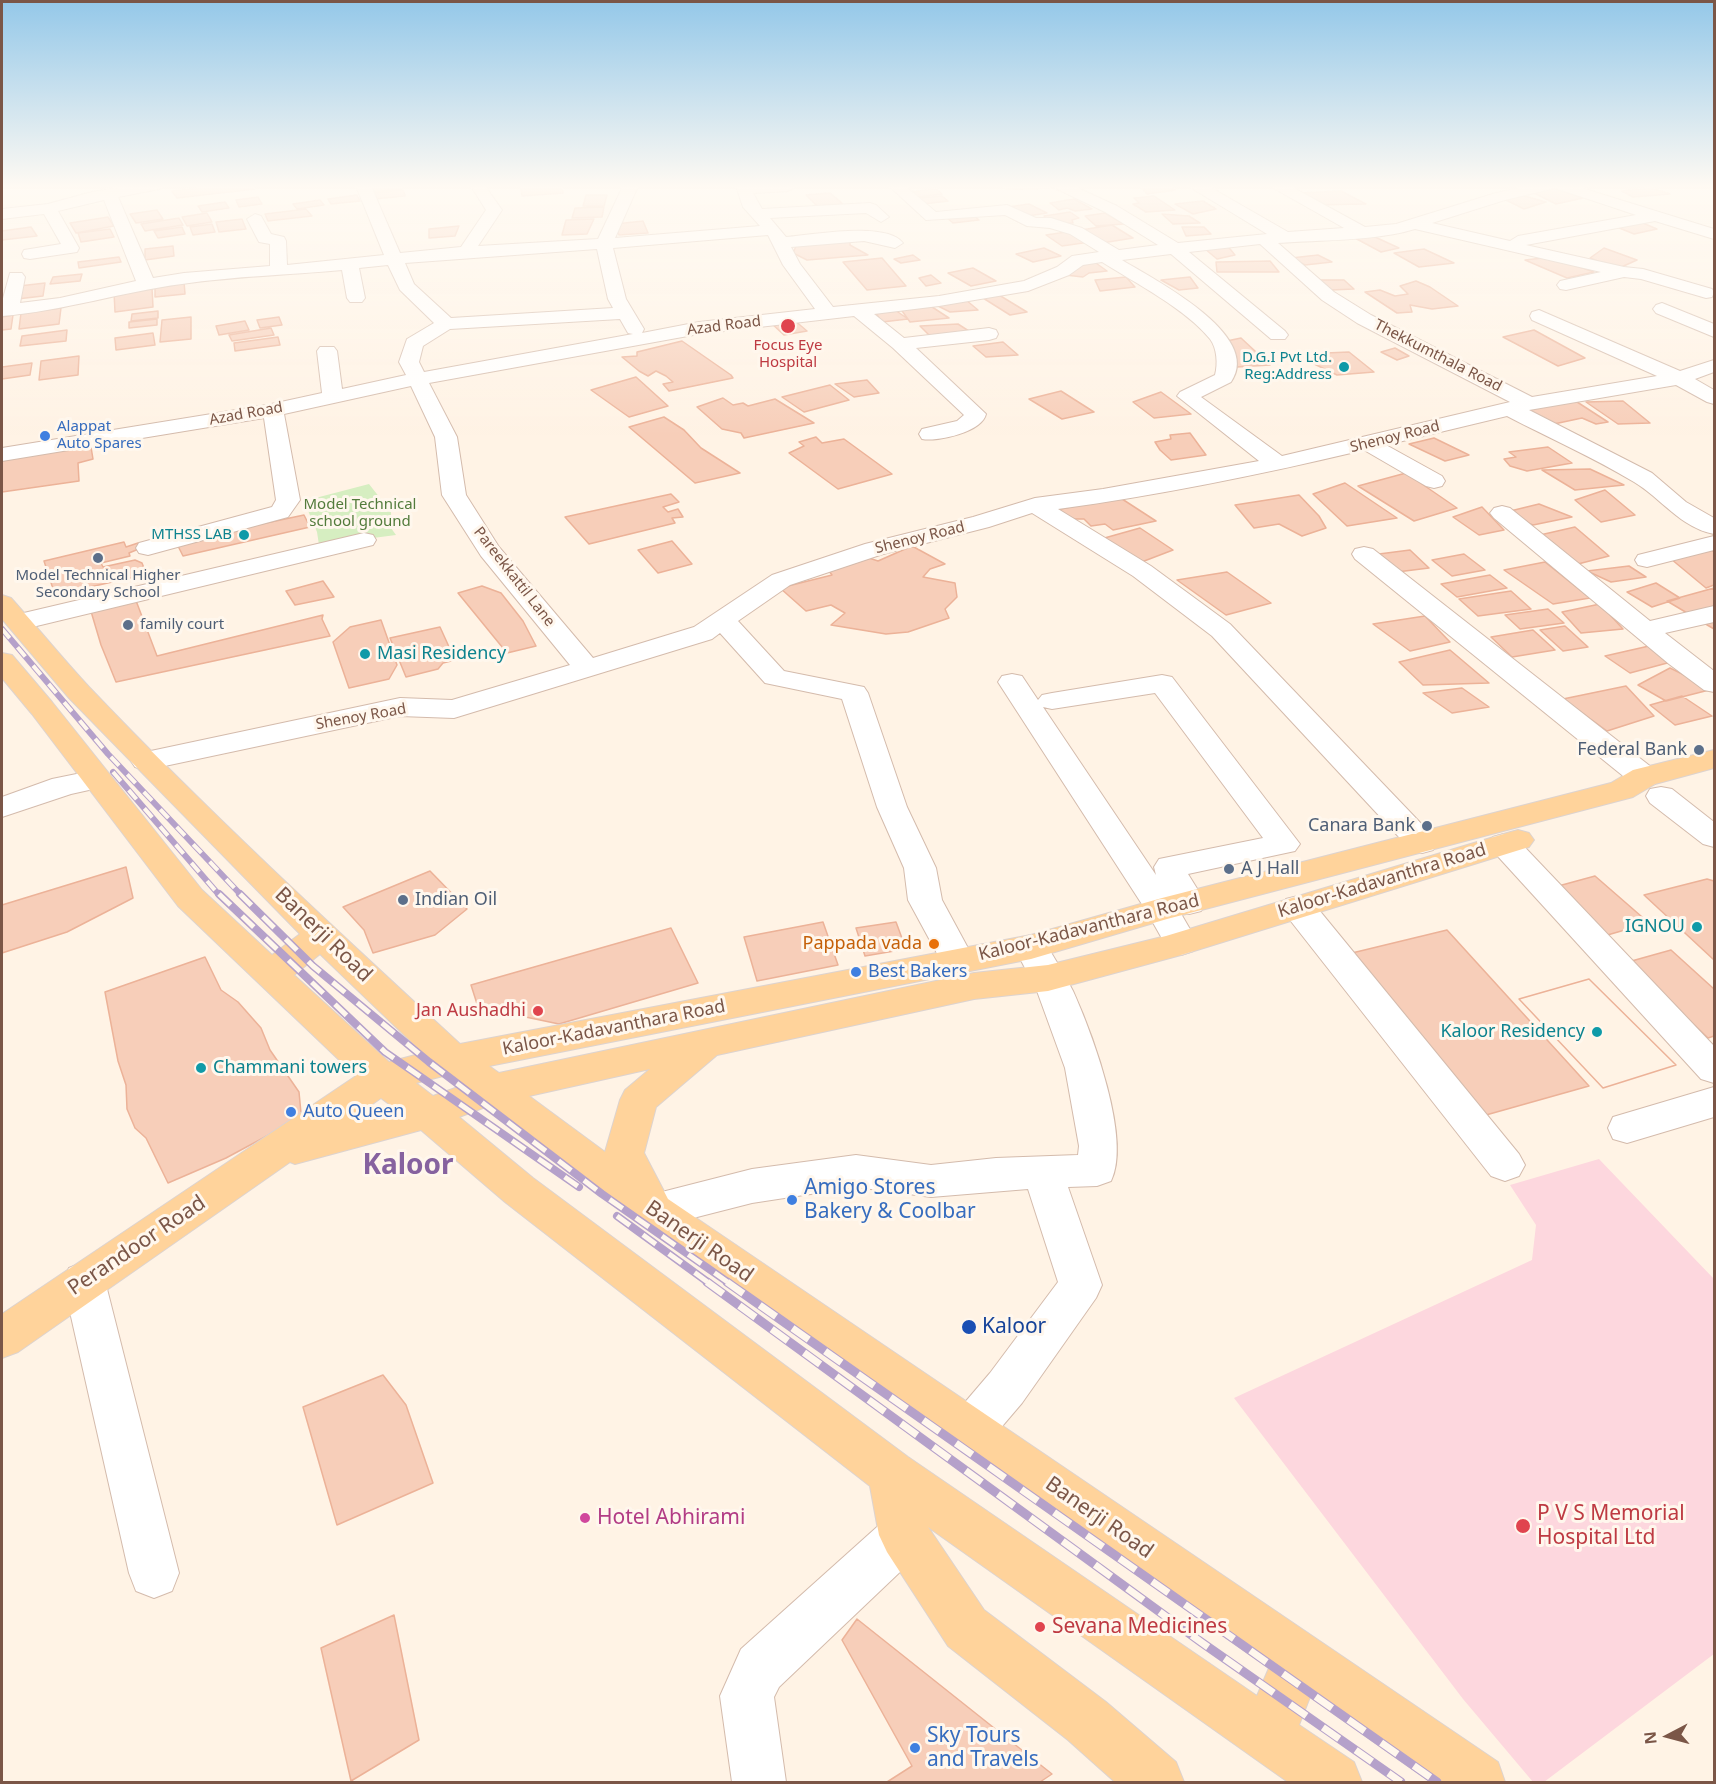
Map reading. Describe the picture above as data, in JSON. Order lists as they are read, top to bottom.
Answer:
{
  "streets": {
    "main road": [
      "Kaloor-Kadavanthra Road",
      "Kaloor-Kadavanthara Road",
      "Banerji Road",
      "Perandoor Road"
    ],
    "street": [
      "Azad Road",
      "Thekkumthala Road",
      "Shenoy Road",
      "Pareekkattil Lane"
    ]
  },
  "crossings": [
    ["Azad Road", "Pareekkattil Lane"],
    ["Thekkumthala Road", "Shenoy Road"],
    ["Shenoy Road", "Pareekkattil Lane"],
    ["Shenoy Road", "Banerji Road"],
    ["Kaloor-Kadavanthra Road", "Kaloor-Kadavanthara Road"],
    ["Kaloor-Kadavanthara Road", "Banerji Road"],
    ["Kaloor-Kadavanthara Road", "Perandoor Road"]
  ],
  "districts": ["Kaloor"],
  "parks": ["Model Technical school ground"],
  "places": [
    "Focus Eye Hospital",
    "D.G.I Pvt Ltd. Reg:Address",
    "Alappat Auto Spares",
    "MTHSS LAB",
    "Model Technical Higher Secondary School",
    "family court",
    "Masi Residency",
    "Federal Bank",
    "Canara Bank",
    "A J Hall",
    "Indian Oil",
    "IGNOU",
    "Pappada vada",
    "Best Bakers",
    "Jan Aushadhi",
    "Kaloor Residency",
    "Chammani towers",
    "Auto Queen",
    "Amigo Stores Bakery & Coolbar",
    "Kaloor",
    "Hotel Abhirami",
    "P V S Memorial Hospital Ltd",
    "Sevana Medicines",
    "Sky Tours and Travels"
  ],
  "north": "left"
}
